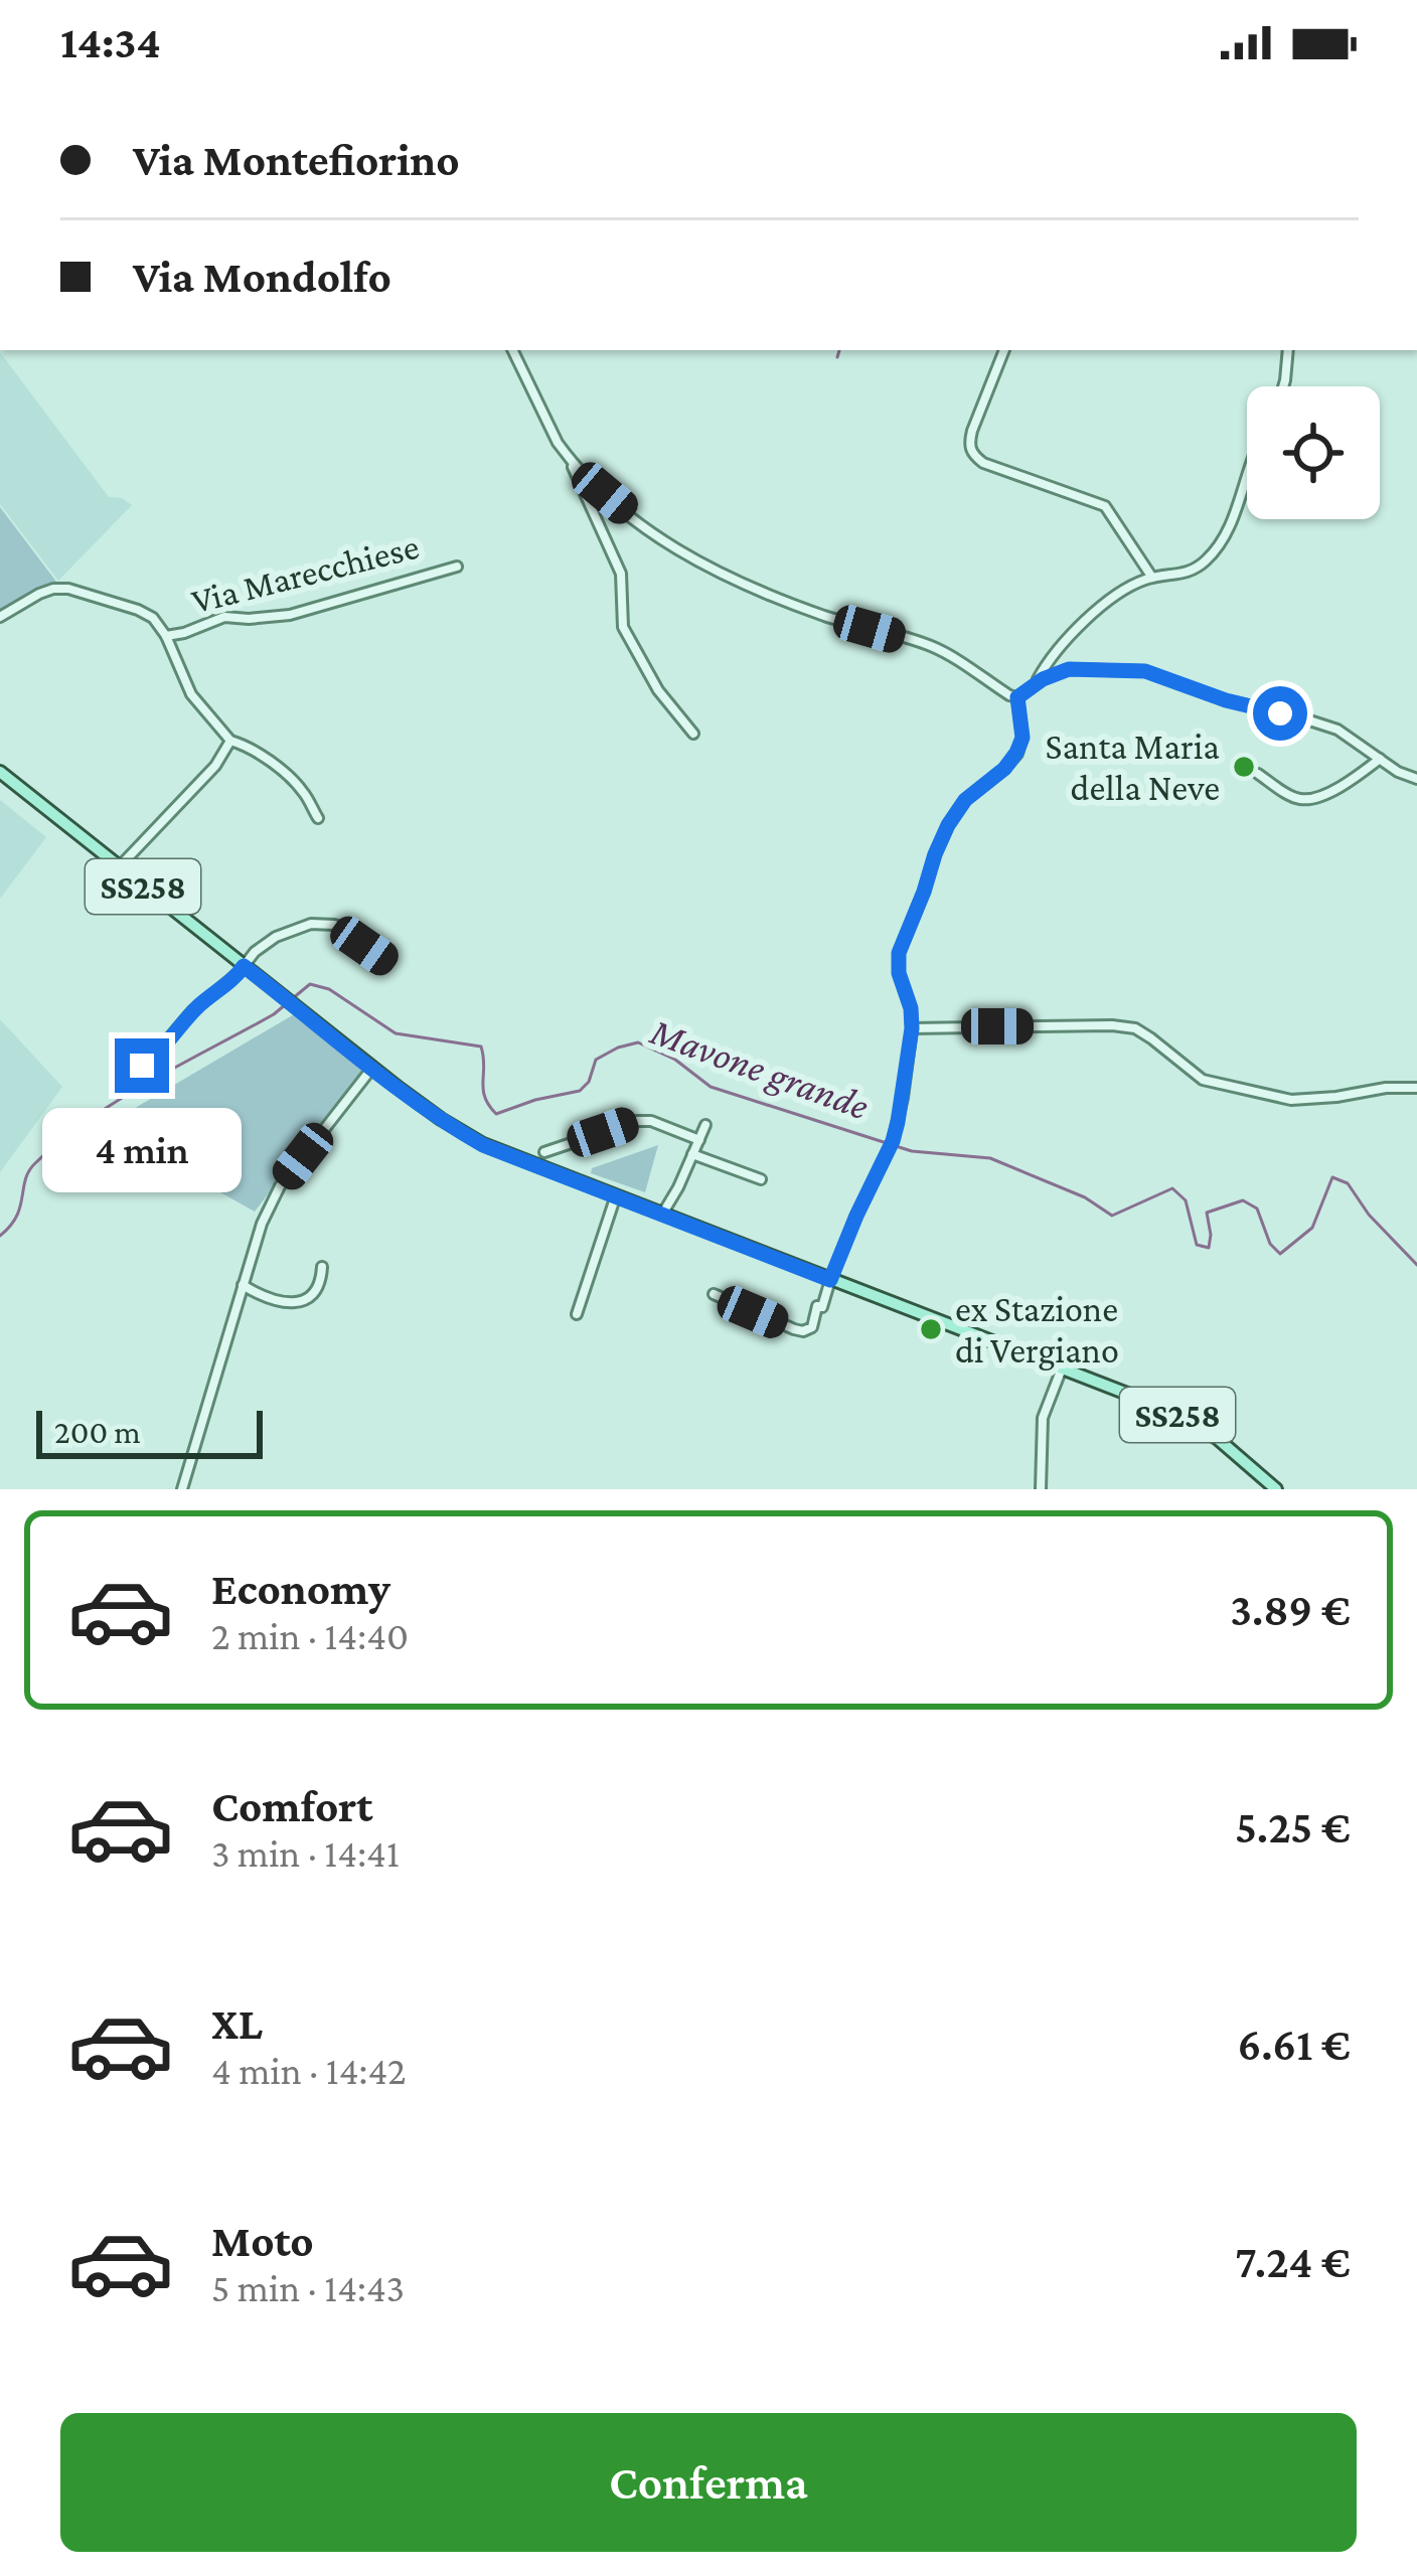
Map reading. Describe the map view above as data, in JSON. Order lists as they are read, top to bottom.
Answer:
{
  "streets": {
    "main road": ["SS258"],
    "street": ["Via Marecchiese"]
  },
  "water": ["Mavone grande"],
  "places": ["Santa Maria della Neve", "ex Stazione di Vergiano"],
  "scale_bar": "200 m",
  "page": {
    "status": "14:34",
    "banner": ["Via Montefiorino", "Via Mondolfo"],
    "bubble": "4 min",
    "scale": "200 m",
    "list": [
      {
        "name": "Economy",
        "note": "2 min · 14:40",
        "value": "3.89 €"
      },
      {
        "name": "Comfort",
        "note": "3 min · 14:41",
        "value": "5.25 €"
      },
      {
        "name": "XL",
        "note": "4 min · 14:42",
        "value": "6.61 €"
      },
      {
        "name": "Moto",
        "note": "5 min · 14:43",
        "value": "7.24 €"
      }
    ],
    "buttons": "Conferma"
  }
}
